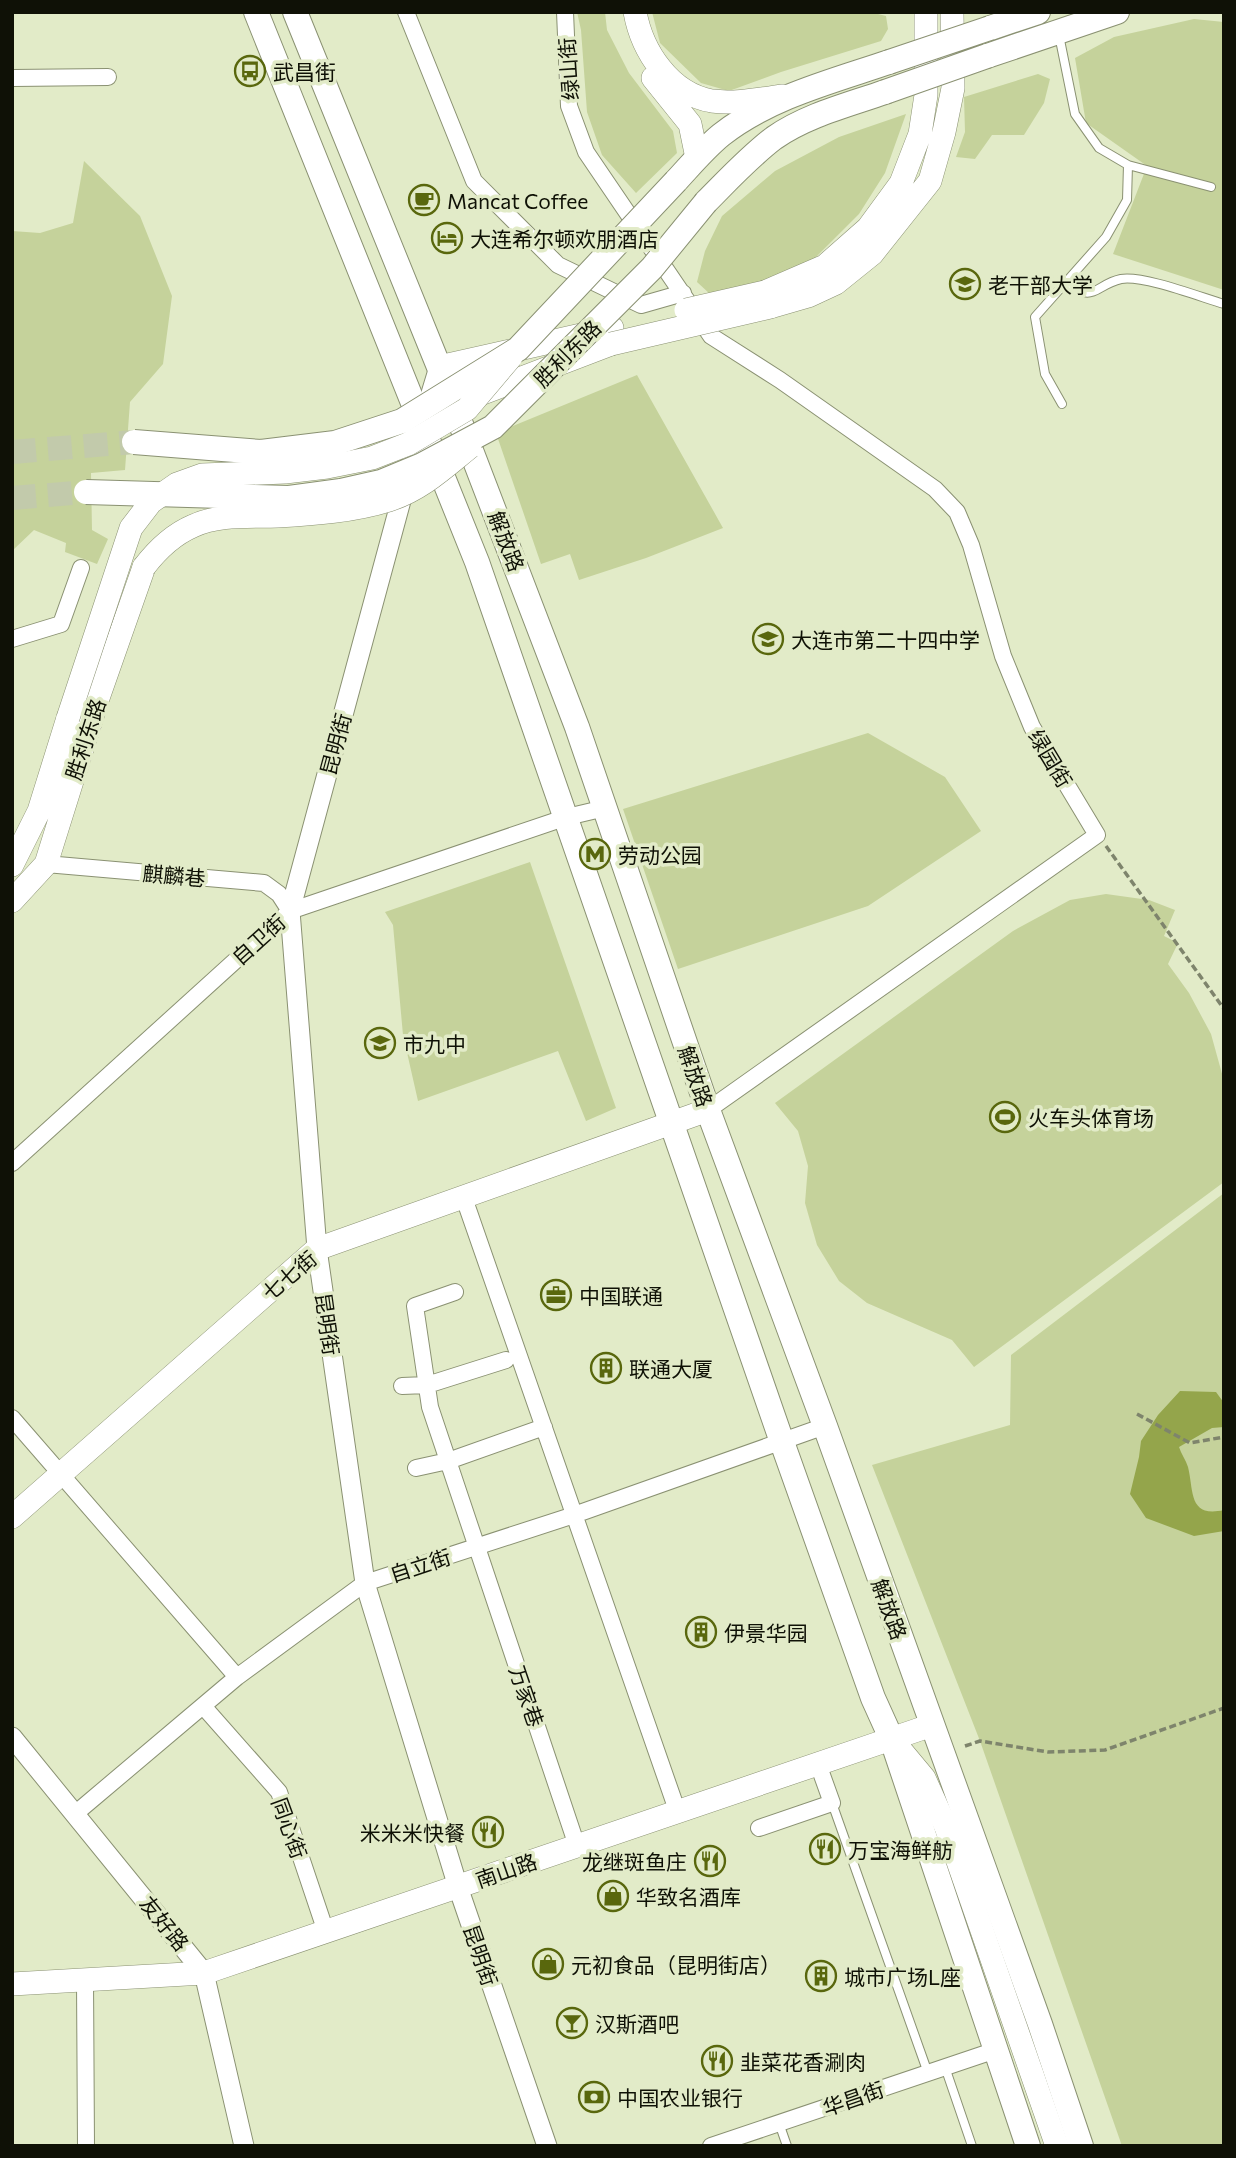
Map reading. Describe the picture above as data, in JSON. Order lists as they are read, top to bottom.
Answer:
{
  "streets": {
    "main road": [
      "胜利东路",
      "解放路",
      "七七街",
      "南山路"
    ],
    "street": [
      "绿山街",
      "昆明街",
      "绿园街",
      "麒麟巷",
      "自卫街",
      "自立街",
      "万家巷",
      "同心街",
      "友好路",
      "华昌街"
    ]
  },
  "crossings": [
    ["绿山街", "绿园街"],
    ["胜利东路", "麒麟巷"],
    ["解放路", "昆明街"],
    ["解放路", "自卫街"],
    ["解放路", "七七街"],
    ["解放路", "自立街"],
    ["解放路", "南山路"],
    ["解放路", "华昌街"],
    ["昆明街", "麒麟巷"],
    ["昆明街", "自卫街"],
    ["昆明街", "七七街"],
    ["昆明街", "自立街"],
    ["昆明街", "南山路"],
    ["麒麟巷", "自卫街"],
    ["自立街", "万家巷"],
    ["自立街", "同心街"],
    ["自立街", "友好路"],
    ["万家巷", "南山路"],
    ["同心街", "南山路"],
    ["南山路", "友好路"]
  ],
  "places": {
    "bus stop": ["武昌街"],
    "cafe": ["Mancat Coffee"],
    "hotel": ["大连希尔顿欢朋酒店"],
    "school or university": ["老干部大学", "大连市第二十四中学", "市九中"],
    "metro station": ["劳动公园"],
    "sports": ["火车头体育场"],
    "office": ["中国联通"],
    "building": ["联通大厦", "伊景华园", "城市广场L座"],
    "restaurant": [
      "米米米快餐",
      "万宝海鲜舫",
      "龙继斑鱼庄",
      "韭菜花香涮肉"
    ],
    "shop": ["华致名酒库", "元初食品（昆明街店）"],
    "bar": ["汉斯酒吧"],
    "bank": ["中国农业银行"]
  }
}
